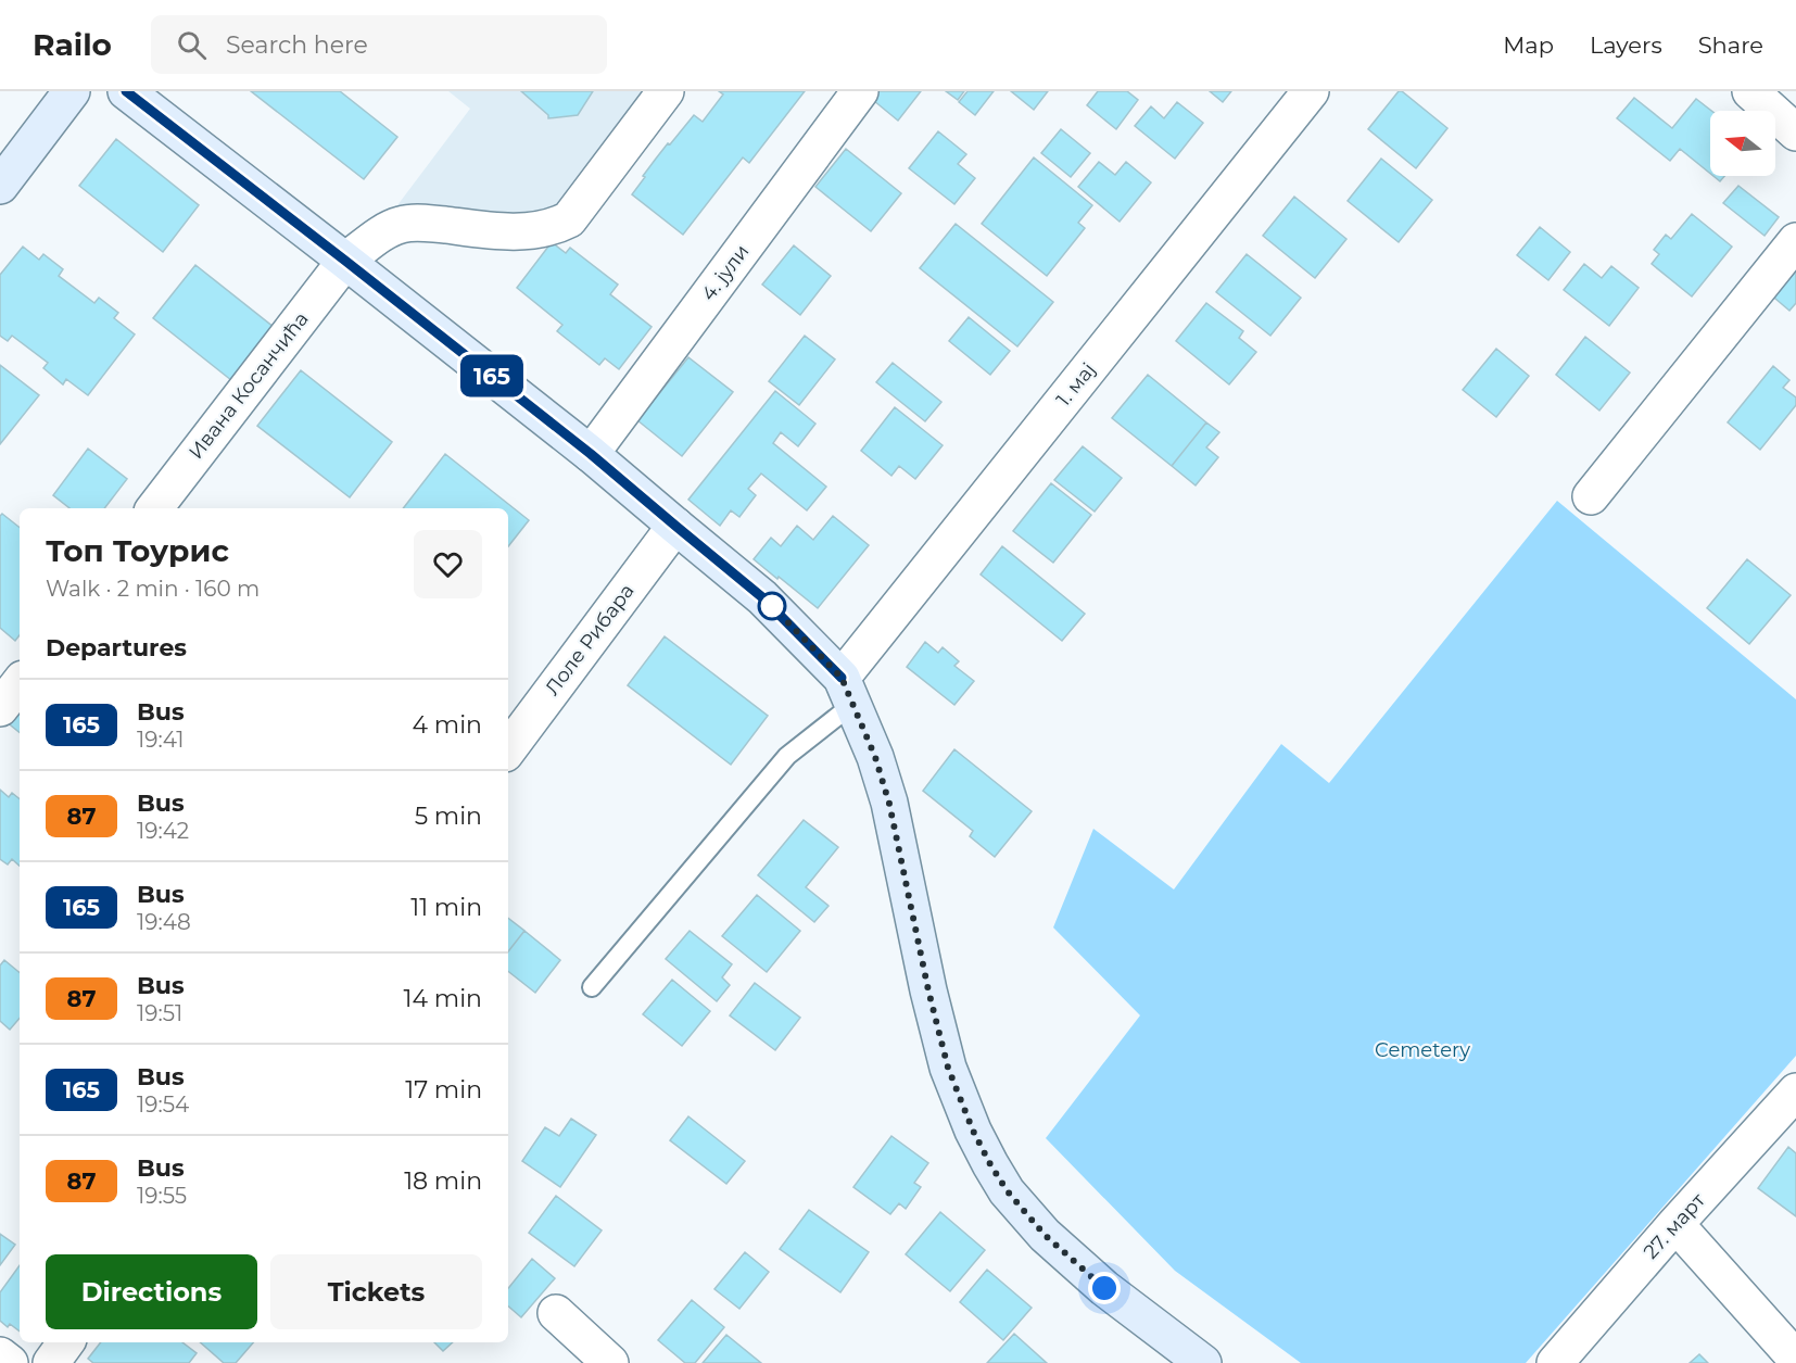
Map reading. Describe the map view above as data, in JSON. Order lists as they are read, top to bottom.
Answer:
{
  "streets": {
    "street": [
      "4. јули",
      "1. мај",
      "Ивана Косанчића",
      "Лоле Рибара",
      "27. март"
    ]
  },
  "parks": ["Cemetery"],
  "lines": ["bus line 165"],
  "north": "left",
  "page": {
    "header": "Railo",
    "search": "Search here",
    "nav": ["Map", "Layers", "Share"],
    "on_map": "165",
    "heading": [
      ["Топ Тоурис", "Walk · 2 min · 160 m"],
      "Departures"
    ],
    "list": [
      {
        "mark": "165",
        "name": "Bus",
        "note": "19:41",
        "value": "4 min"
      },
      {
        "mark": "87",
        "name": "Bus",
        "note": "19:42",
        "value": "5 min"
      },
      {
        "mark": "165",
        "name": "Bus",
        "note": "19:48",
        "value": "11 min"
      },
      {
        "mark": "87",
        "name": "Bus",
        "note": "19:51",
        "value": "14 min"
      },
      {
        "mark": "165",
        "name": "Bus",
        "note": "19:54",
        "value": "17 min"
      },
      {
        "mark": "87",
        "name": "Bus",
        "note": "19:55",
        "value": "18 min"
      }
    ],
    "buttons": ["Directions", "Tickets"]
  }
}
